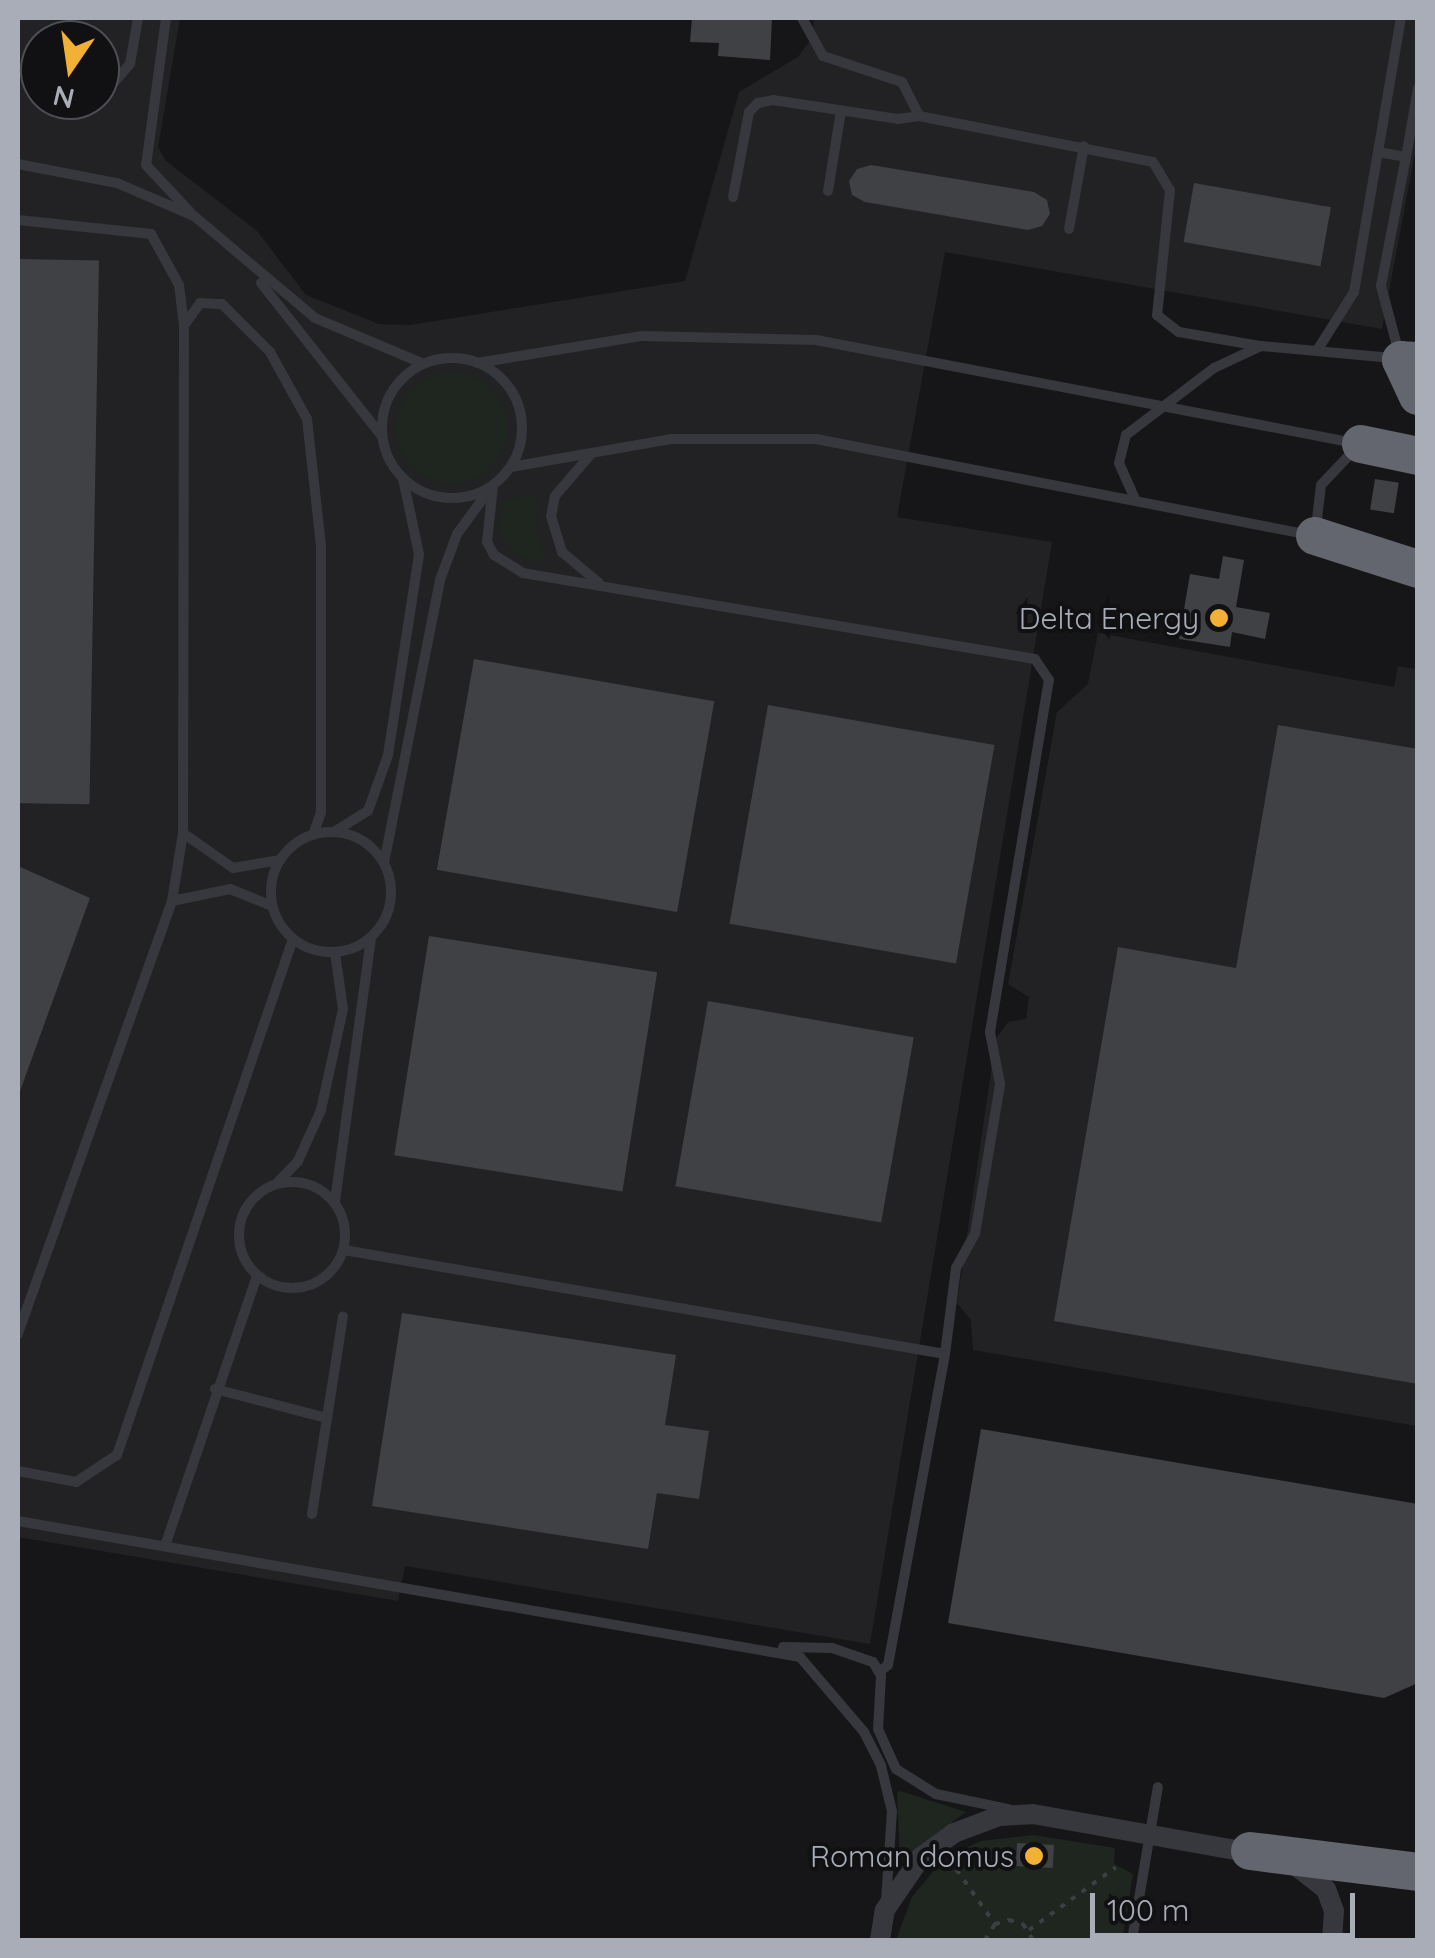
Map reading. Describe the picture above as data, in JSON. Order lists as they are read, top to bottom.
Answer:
{
  "places": ["Delta Energy", "Roman domus"],
  "scale_bar": "100 m",
  "north": "bottom"
}
